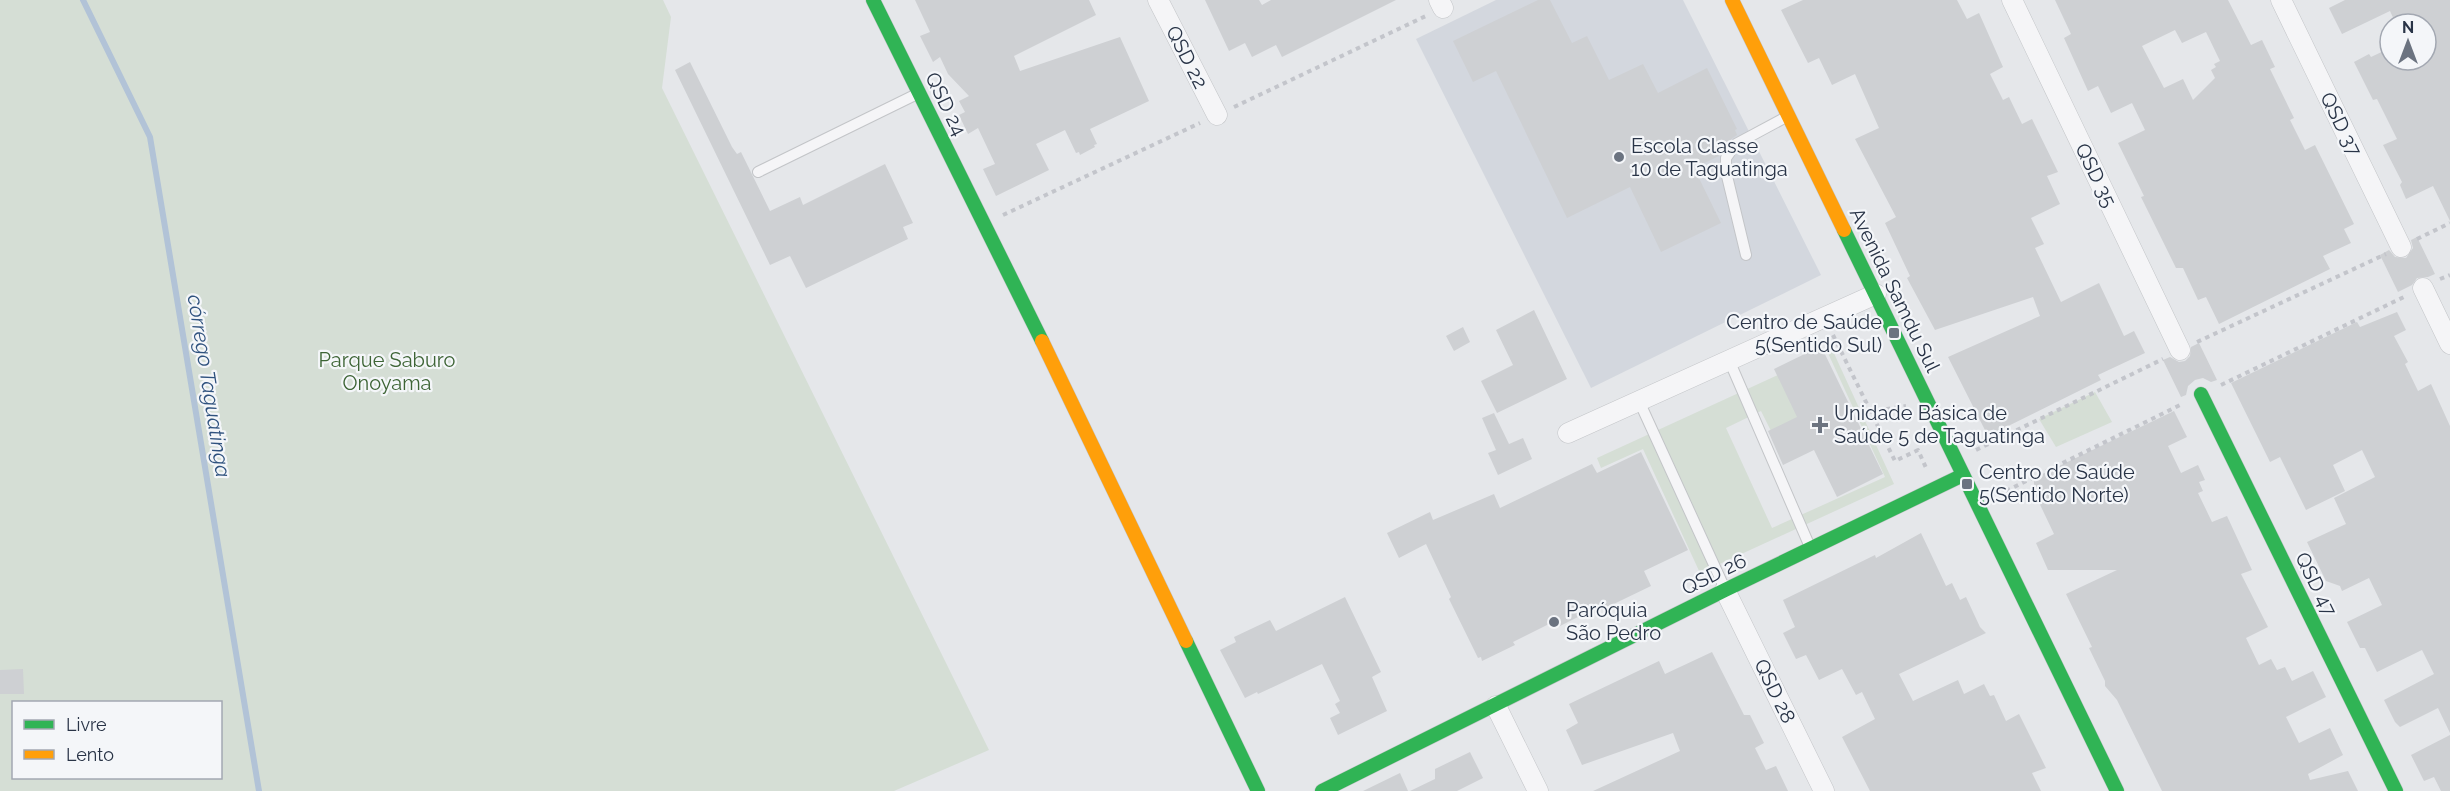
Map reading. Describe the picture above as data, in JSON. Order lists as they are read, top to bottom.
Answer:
{
  "streets": {
    "street": [
      "QSD 22",
      "QSD 24",
      "QSD 37",
      "QSD 35",
      "Avenida Samdu Sul",
      "QSD 26",
      "QSD 47",
      "QSD 28"
    ]
  },
  "crossings": [
    ["Avenida Samdu Sul", "QSD 26"],
    ["QSD 26", "QSD 28"]
  ],
  "water": ["córrego Taguatinga"],
  "parks": ["Parque Saburo Onoyama"],
  "places": {
    "other": ["Escola Classe 10 de Taguatinga", "Paróquia São Pedro"],
    "transit": ["Centro de Saúde 5(Sentido Sul)", "Centro de Saúde 5(Sentido Norte)"],
    "health": ["Unidade Básica de Saúde 5 de Taguatinga"]
  },
  "legend": ["Livre", "Lento"],
  "north": "top"
}
